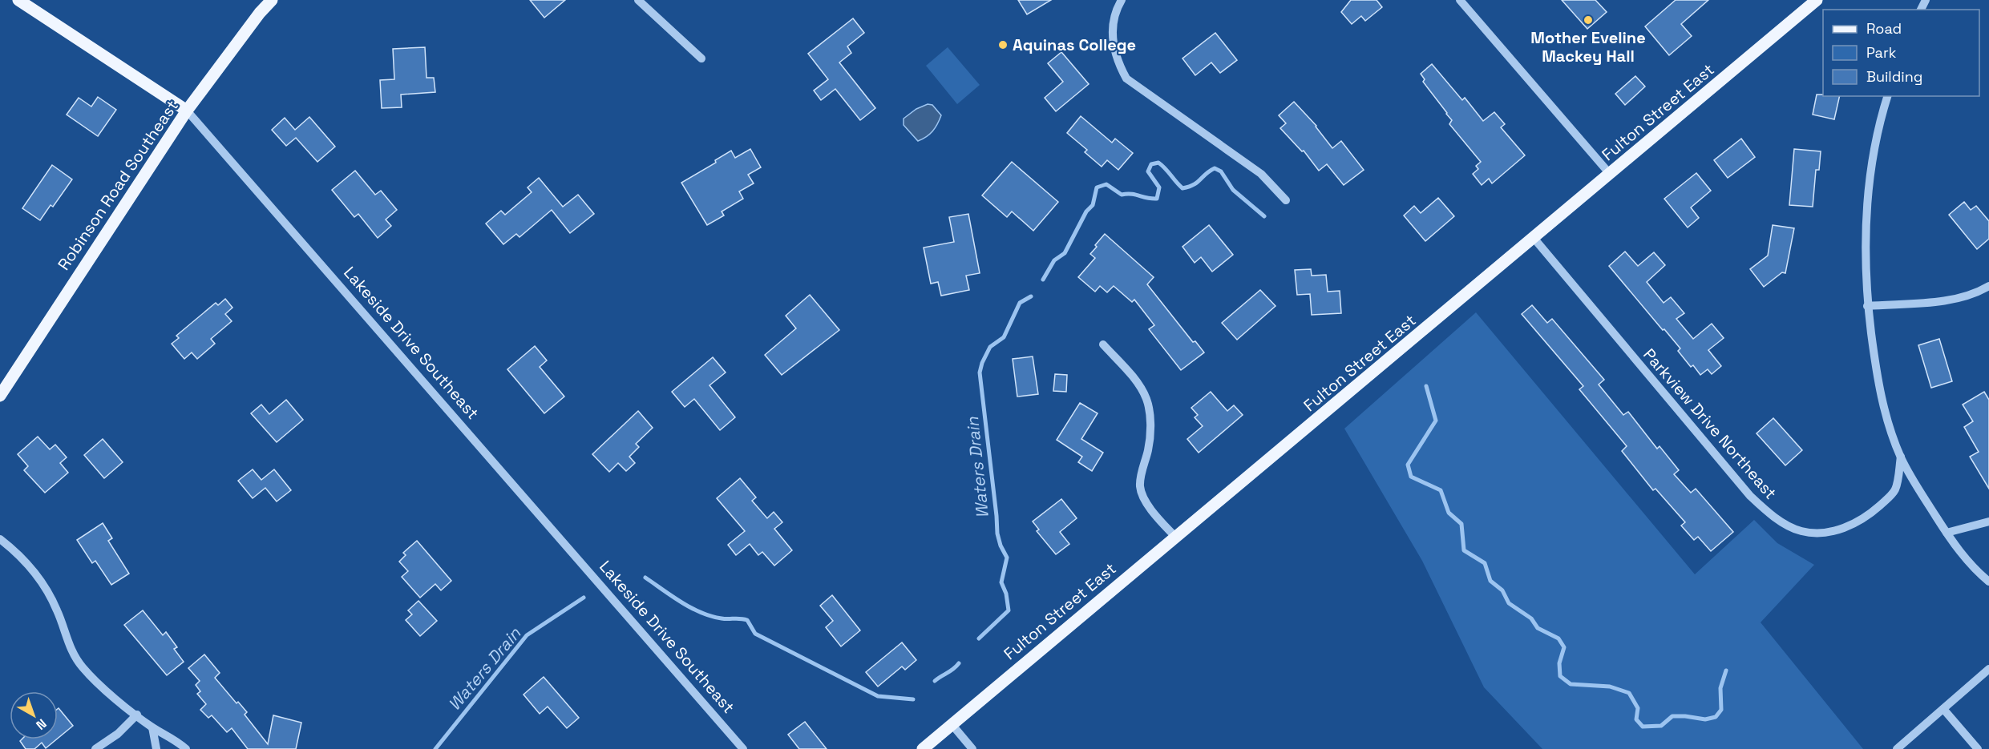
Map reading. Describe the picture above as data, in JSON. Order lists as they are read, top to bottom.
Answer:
{
  "streets": {
    "main road": ["Fulton Street East", "Robinson Road Southeast", "Lakeside Drive Southeast"],
    "street": ["Parkview Drive Northeast"]
  },
  "crossings": [
    ["Fulton Street East", "Parkview Drive Northeast"],
    ["Robinson Road Southeast", "Lakeside Drive Southeast"]
  ],
  "water": ["Waters Drain"],
  "places": ["Mother Eveline Mackey Hall", "Aquinas College"],
  "legend": ["Road", "Park", "Building"],
  "north": "bottom right"
}
